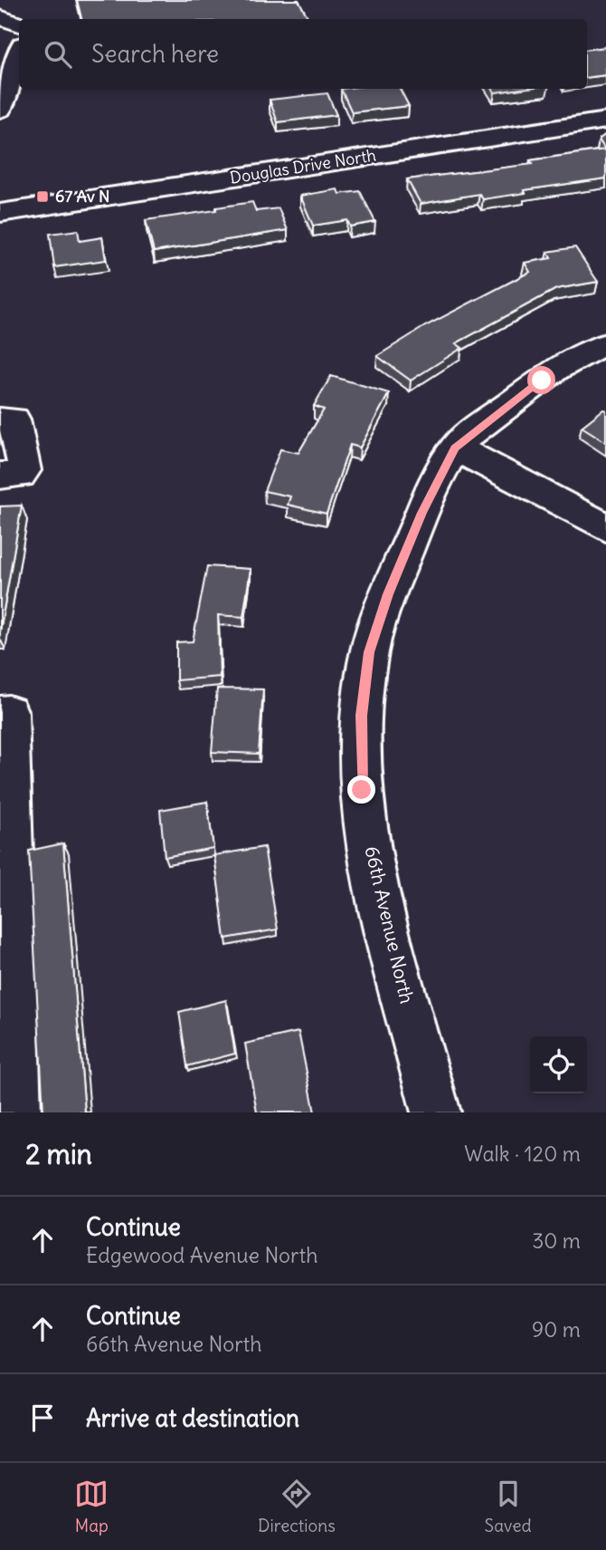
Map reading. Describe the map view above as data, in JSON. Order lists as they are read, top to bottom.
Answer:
{
  "streets": {
    "street": ["Douglas Drive North", "66th Avenue North"]
  },
  "places": {
    "transit": ["67 Av N"]
  },
  "page": {
    "search": "Search here",
    "heading": ["2 min", "Walk · 120 m"],
    "list": [
      ["Continue", "Edgewood Avenue North", "30 m"],
      ["Continue", "66th Avenue North", "90 m"],
      "Arrive at destination"
    ],
    "nav": ["Map", "Directions", "Saved"]
  }
}
